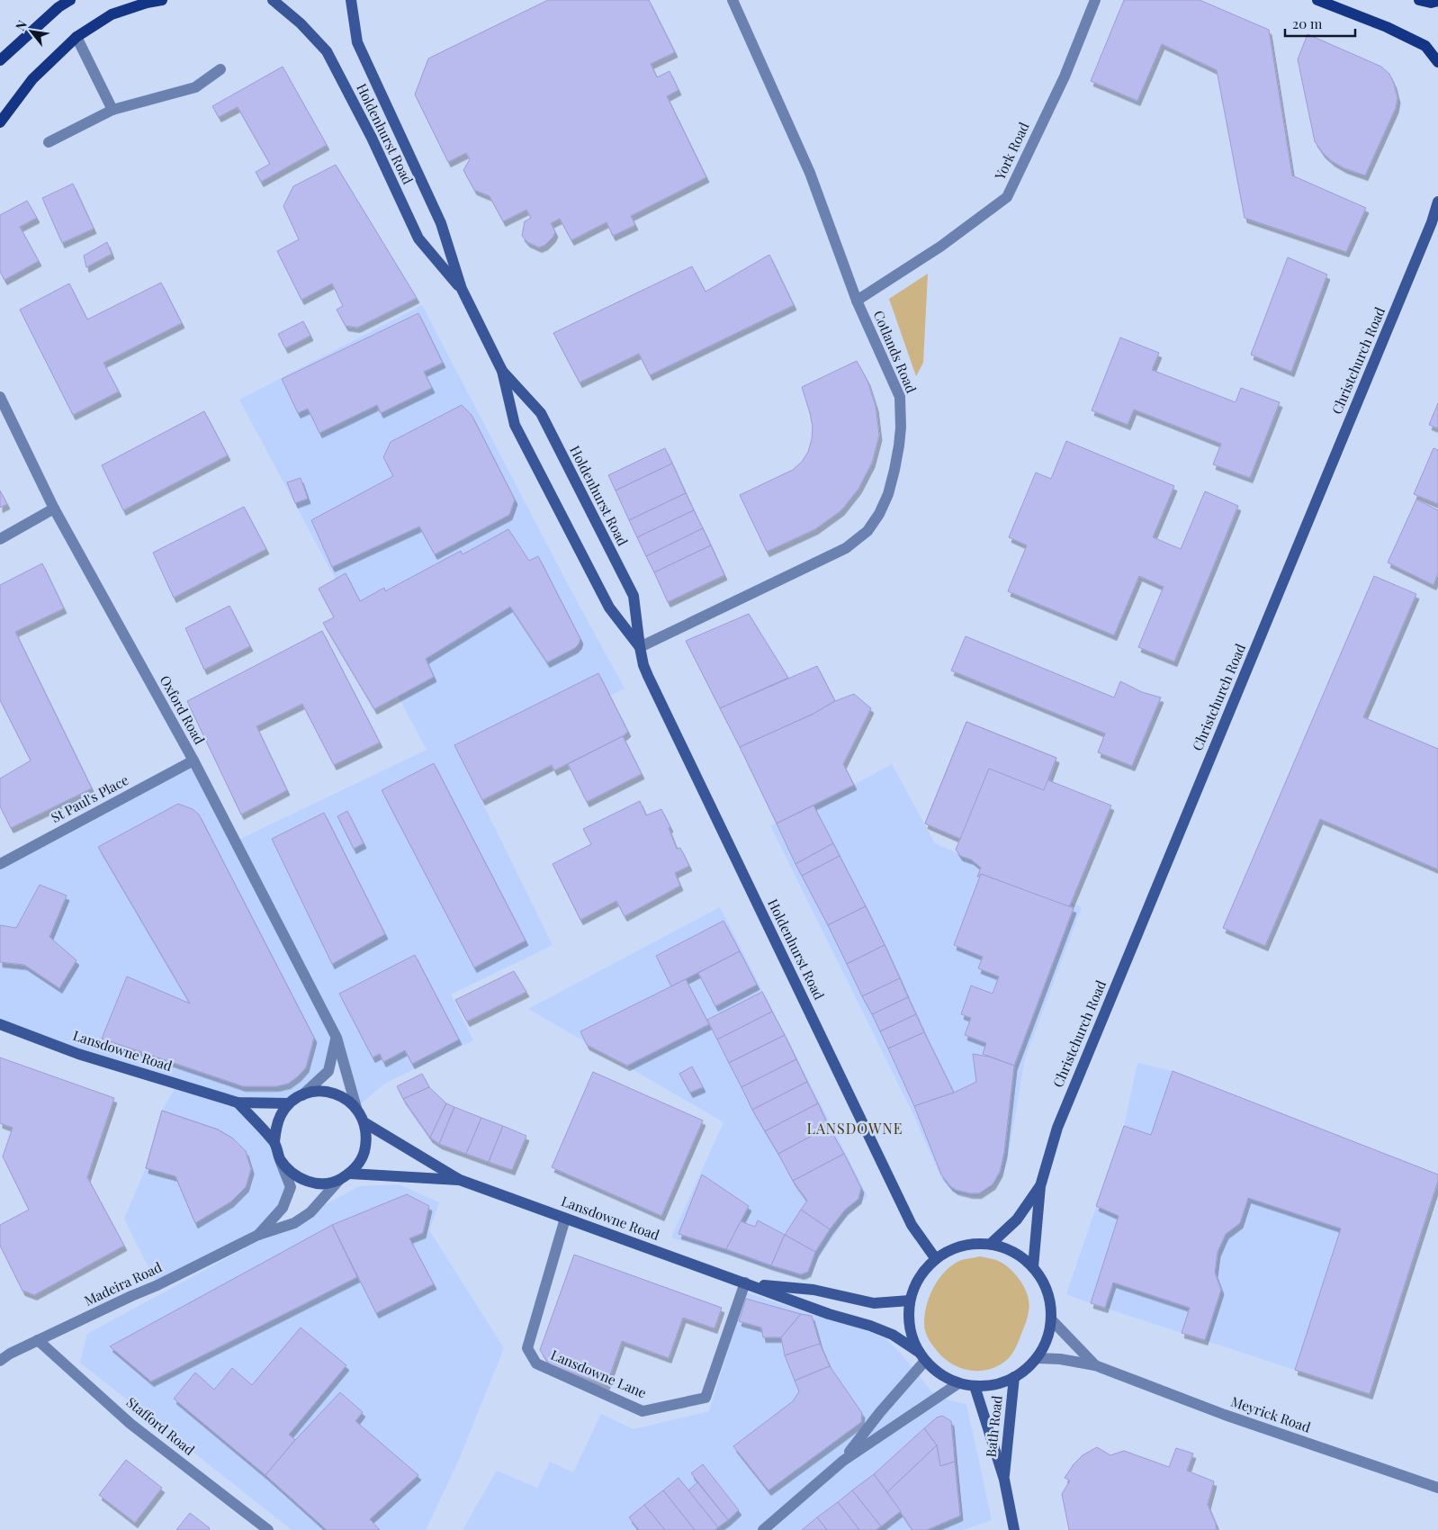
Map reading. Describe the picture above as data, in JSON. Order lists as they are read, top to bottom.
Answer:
{
  "streets": {
    "main road": [
      "Holdenhurst Road",
      "Christchurch Road",
      "Lansdowne Road",
      "Bath Road"
    ],
    "street": [
      "York Road",
      "Cotlands Road",
      "Oxford Road",
      "St Paul's Place",
      "Madeira Road",
      "Lansdowne Lane",
      "Meyrick Road",
      "Stafford Road"
    ]
  },
  "crossings": [
    ["Holdenhurst Road", "Cotlands Road"],
    ["Holdenhurst Road", "Christchurch Road"],
    ["Holdenhurst Road", "Lansdowne Road"],
    ["Holdenhurst Road", "Meyrick Road"],
    ["Holdenhurst Road", "Bath Road"],
    ["York Road", "Cotlands Road"],
    ["Christchurch Road", "Lansdowne Road"],
    ["Christchurch Road", "Meyrick Road"],
    ["Christchurch Road", "Bath Road"],
    ["Oxford Road", "St Paul's Place"],
    ["Oxford Road", "Lansdowne Road"],
    ["Oxford Road", "Madeira Road"],
    ["Lansdowne Road", "Madeira Road"],
    ["Lansdowne Road", "Lansdowne Lane"],
    ["Lansdowne Road", "Meyrick Road"],
    ["Lansdowne Road", "Bath Road"],
    ["Madeira Road", "Stafford Road"],
    ["Meyrick Road", "Bath Road"]
  ],
  "districts": ["LANSDOWNE"],
  "scale_bar": "20 m",
  "north": "top left"
}
